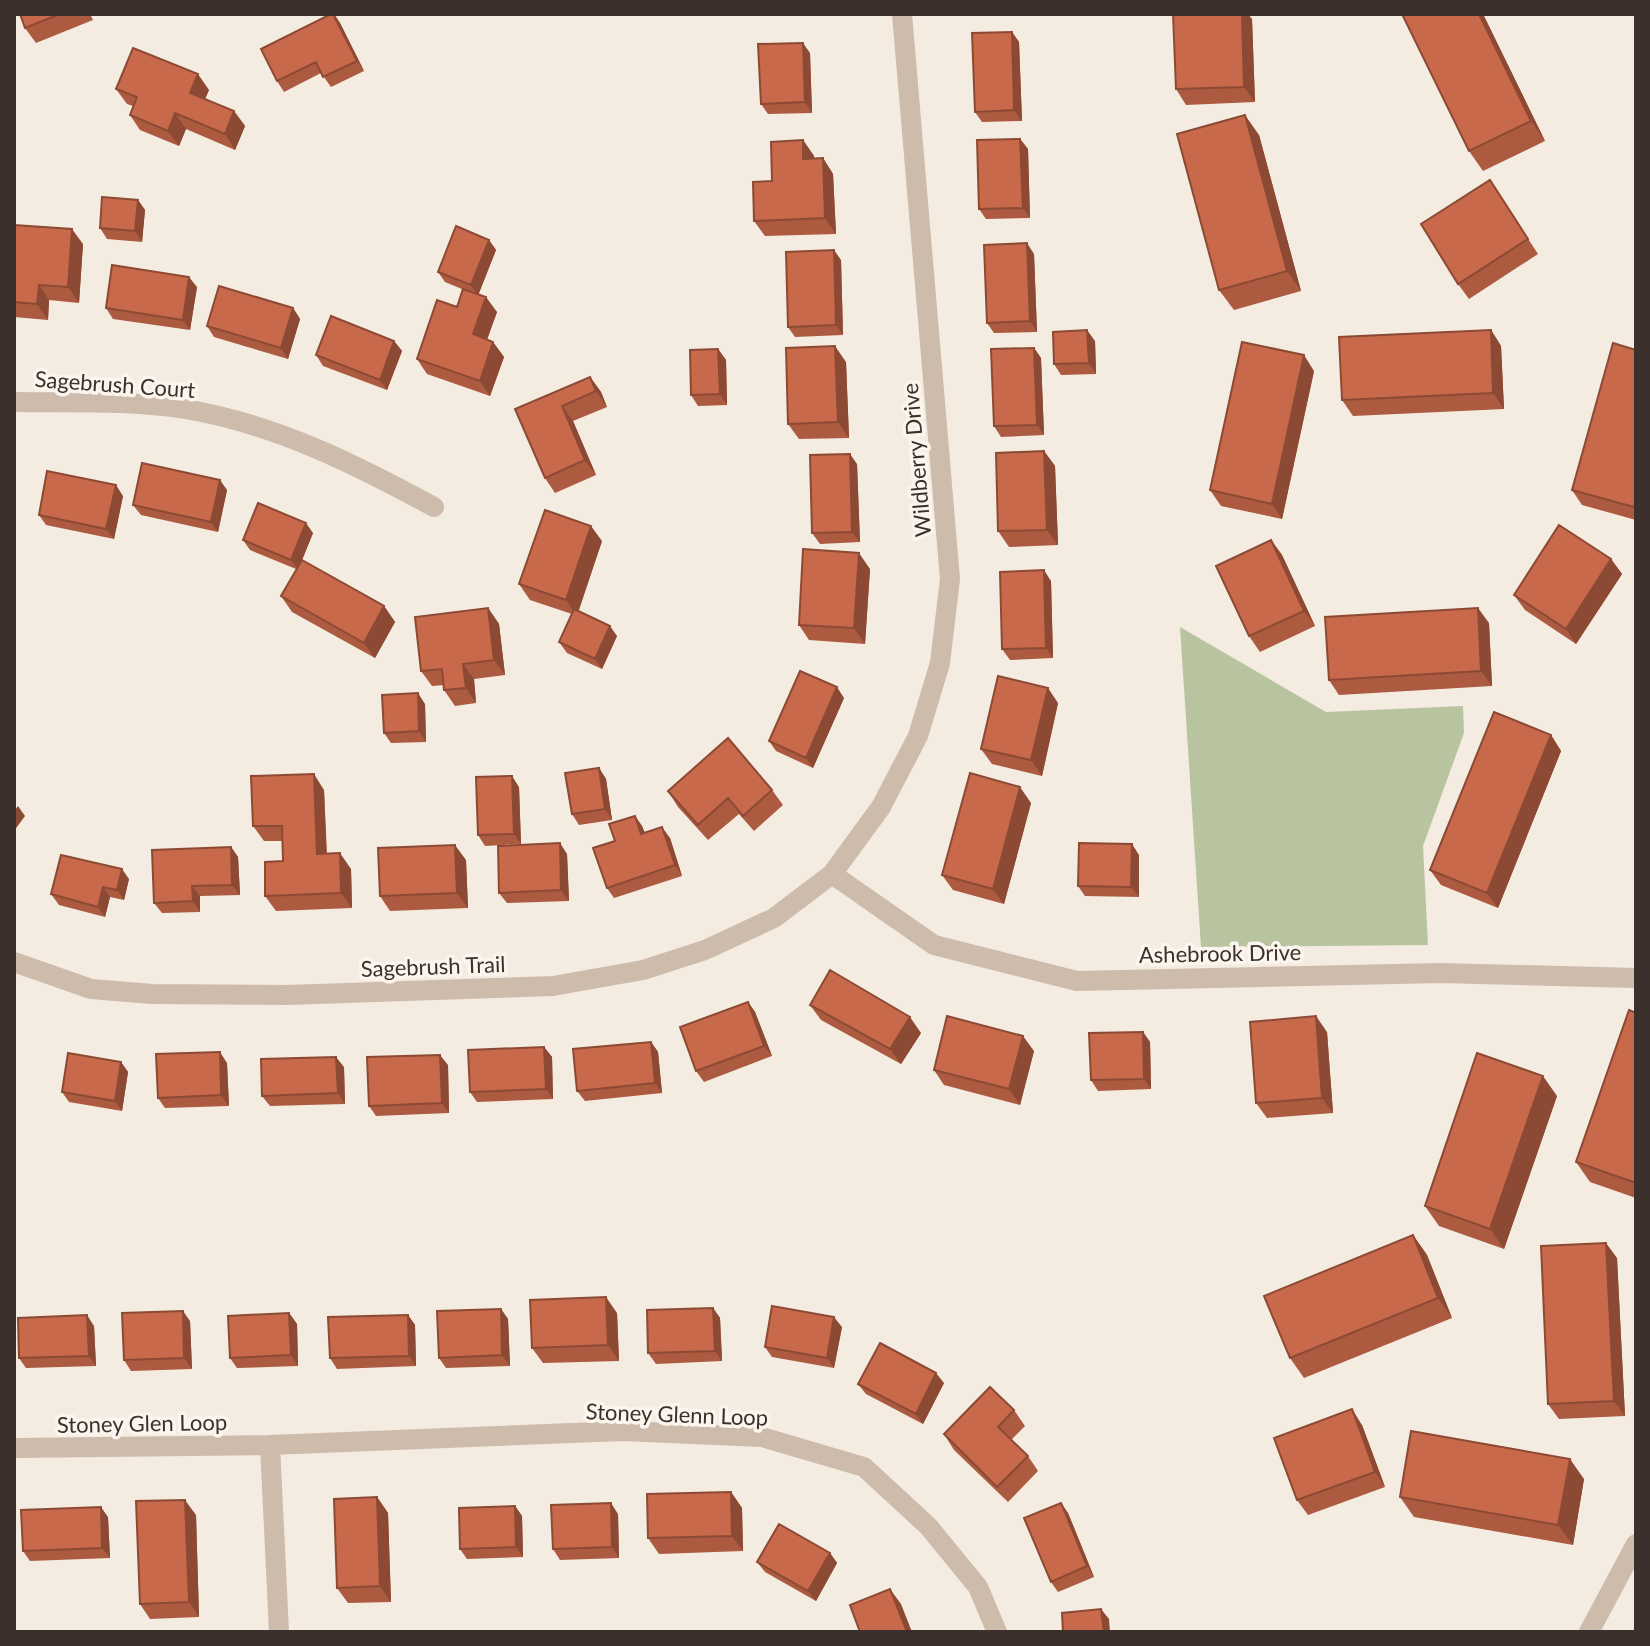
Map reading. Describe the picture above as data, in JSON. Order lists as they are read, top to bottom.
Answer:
{
  "streets": {
    "street": [
      "Sagebrush Court",
      "Wildberry Drive",
      "Ashebrook Drive",
      "Sagebrush Trail",
      "Stoney Glenn Loop",
      "Stoney Glen Loop"
    ]
  },
  "crossings": [
    ["Wildberry Drive", "Ashebrook Drive"],
    ["Wildberry Drive", "Sagebrush Trail"],
    ["Ashebrook Drive", "Sagebrush Trail"],
    ["Stoney Glenn Loop", "Stoney Glen Loop"]
  ]
}
